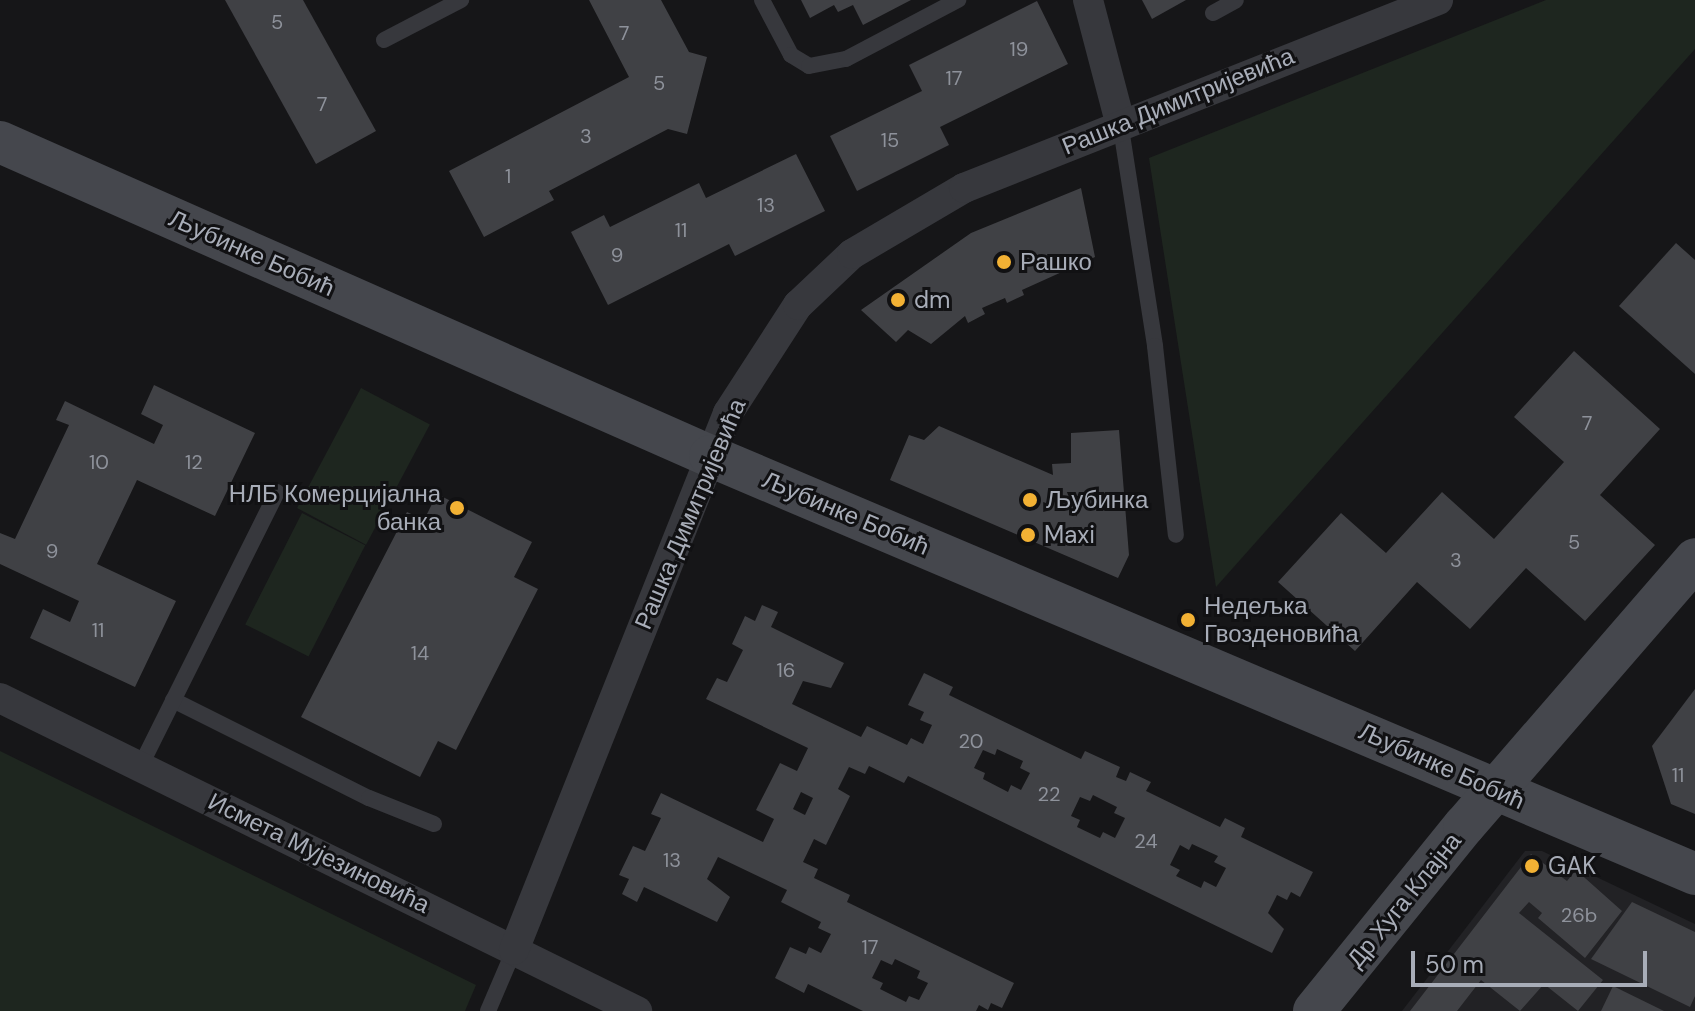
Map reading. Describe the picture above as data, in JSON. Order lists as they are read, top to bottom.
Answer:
{
  "streets": {
    "main road": ["Љубинке Бобић", "Др Хуга Клајна"],
    "street": ["Рашка Димитријевића", "Исмета Мујезиновића"]
  },
  "crossings": [
    ["Рашка Димитријевића", "Љубинке Бобић"],
    ["Рашка Димитријевића", "Исмета Мујезиновића"],
    ["Љубинке Бобић", "Др Хуга Клајна"]
  ],
  "places": [
    "Рашко",
    "dm",
    "Љубинка",
    "НЛБ Комерцијална банка",
    "Maxi",
    "Недељка Гвозденовића",
    "GAK"
  ],
  "house_numbers": [
    "5",
    "7",
    "19",
    "17",
    "5",
    "7",
    "3",
    "15",
    "1",
    "13",
    "11",
    "9",
    "7",
    "10",
    "12",
    "5",
    "9",
    "3",
    "11",
    "14",
    "16",
    "20",
    "11",
    "22",
    "24",
    "13",
    "26b",
    "17"
  ],
  "scale_bar": "50 m"
}
